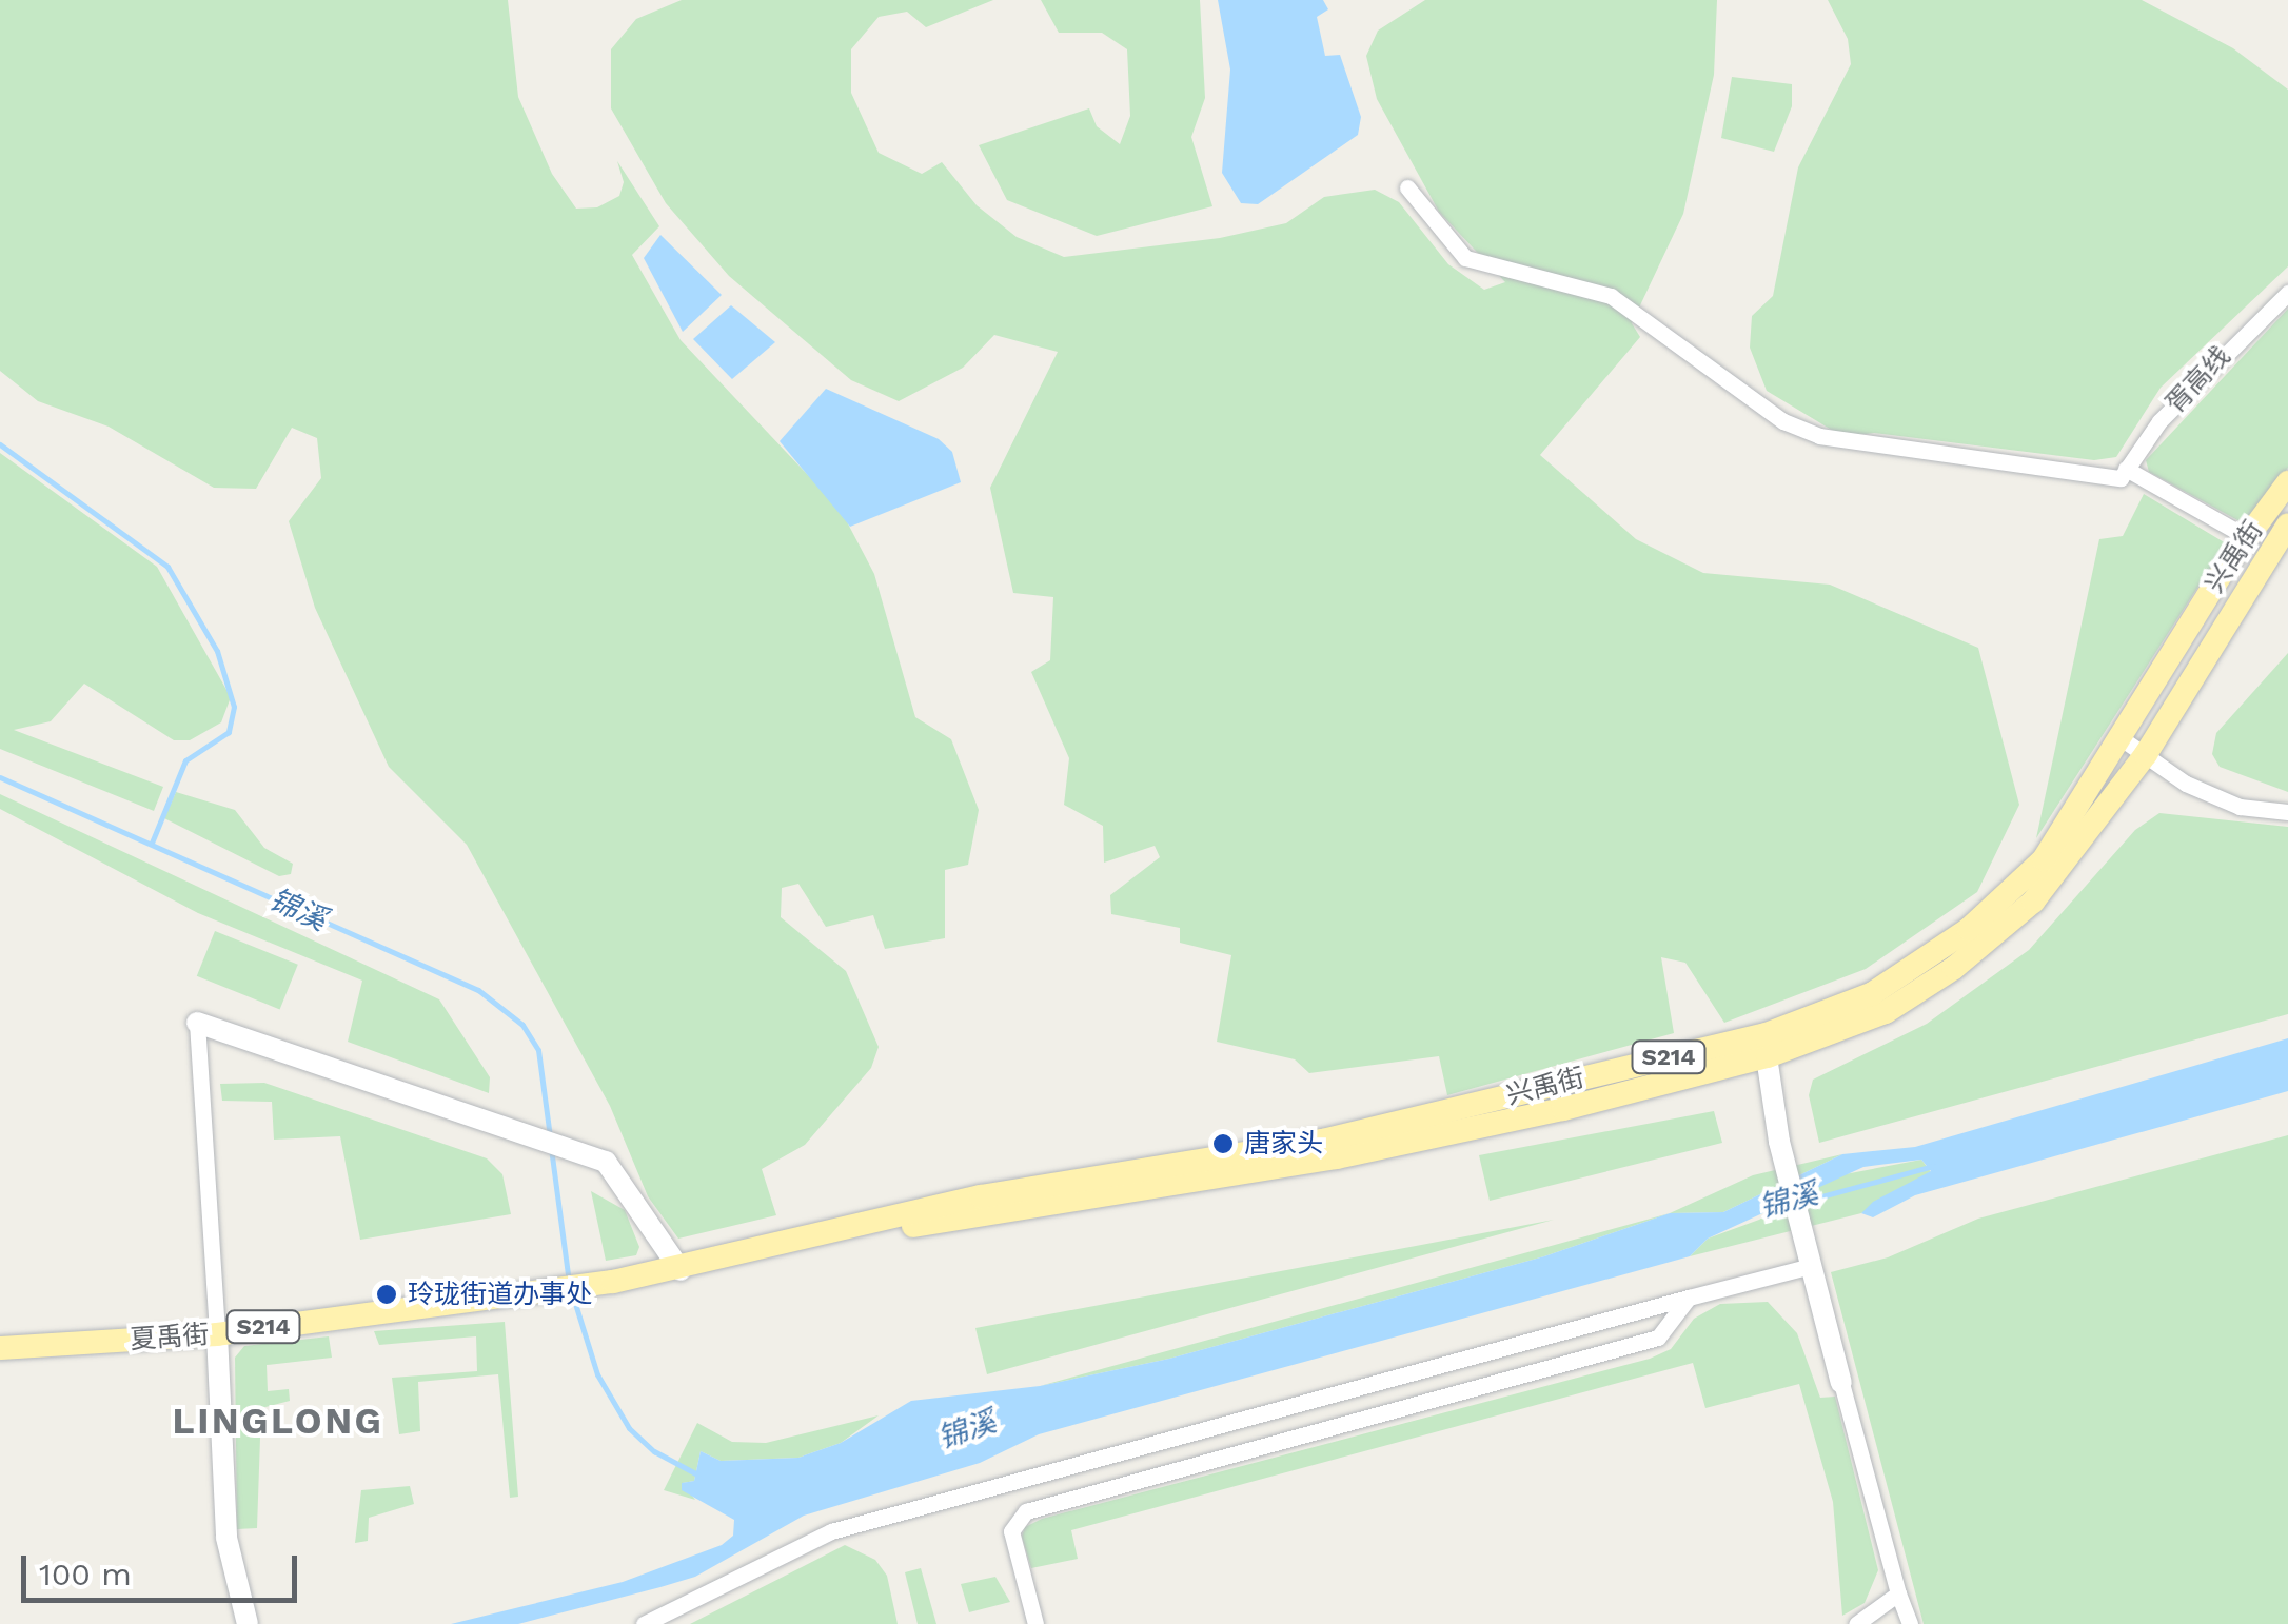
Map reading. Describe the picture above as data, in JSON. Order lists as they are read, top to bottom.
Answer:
{
  "streets": {
    "main road": ["兴禹街", "S214", "夏禹街"],
    "street": ["胥高线"]
  },
  "crossings": [
    ["兴禹街", "夏禹街"]
  ],
  "districts": ["LINGLONG"],
  "water": ["锦溪"],
  "places": ["唐家头", "玲珑街道办事处"],
  "scale_bar": "100 m"
}
